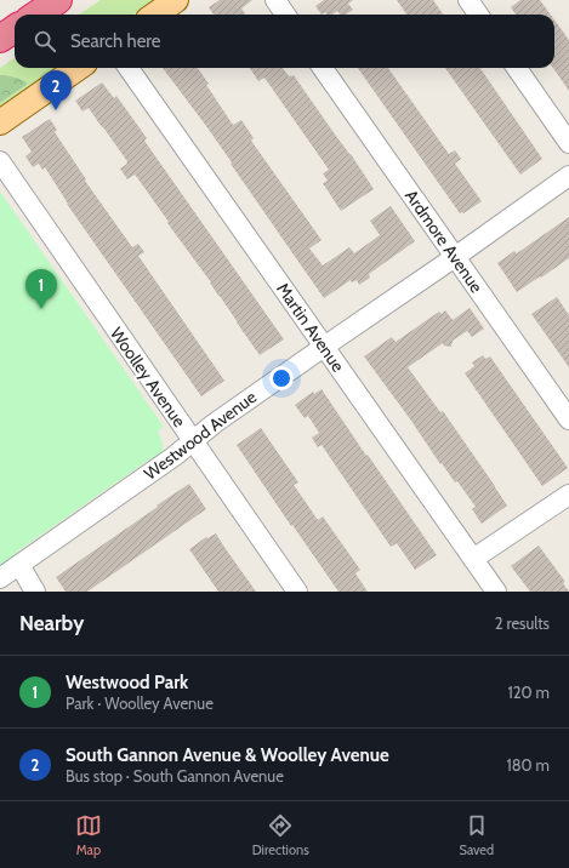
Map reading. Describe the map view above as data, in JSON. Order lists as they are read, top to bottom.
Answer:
{
  "streets": {
    "street": [
      "Ardmore Avenue",
      "Martin Avenue",
      "Woolley Avenue",
      "Westwood Avenue"
    ]
  },
  "crossings": [
    ["Ardmore Avenue", "Westwood Avenue"],
    ["Martin Avenue", "Westwood Avenue"],
    ["Woolley Avenue", "Westwood Avenue"]
  ],
  "page": {
    "search": "Search here",
    "pins": ["2", "1"],
    "heading": ["Nearby", "2 results"],
    "list": [
      {
        "mark": "1",
        "name": "Westwood Park",
        "note": "Park · Woolley Avenue",
        "value": "120 m"
      },
      {
        "mark": "2",
        "name": "South Gannon Avenue & Woolley Avenue",
        "note": "Bus stop · South Gannon Avenue",
        "value": "180 m"
      }
    ],
    "nav": ["Map", "Directions", "Saved"]
  }
}
